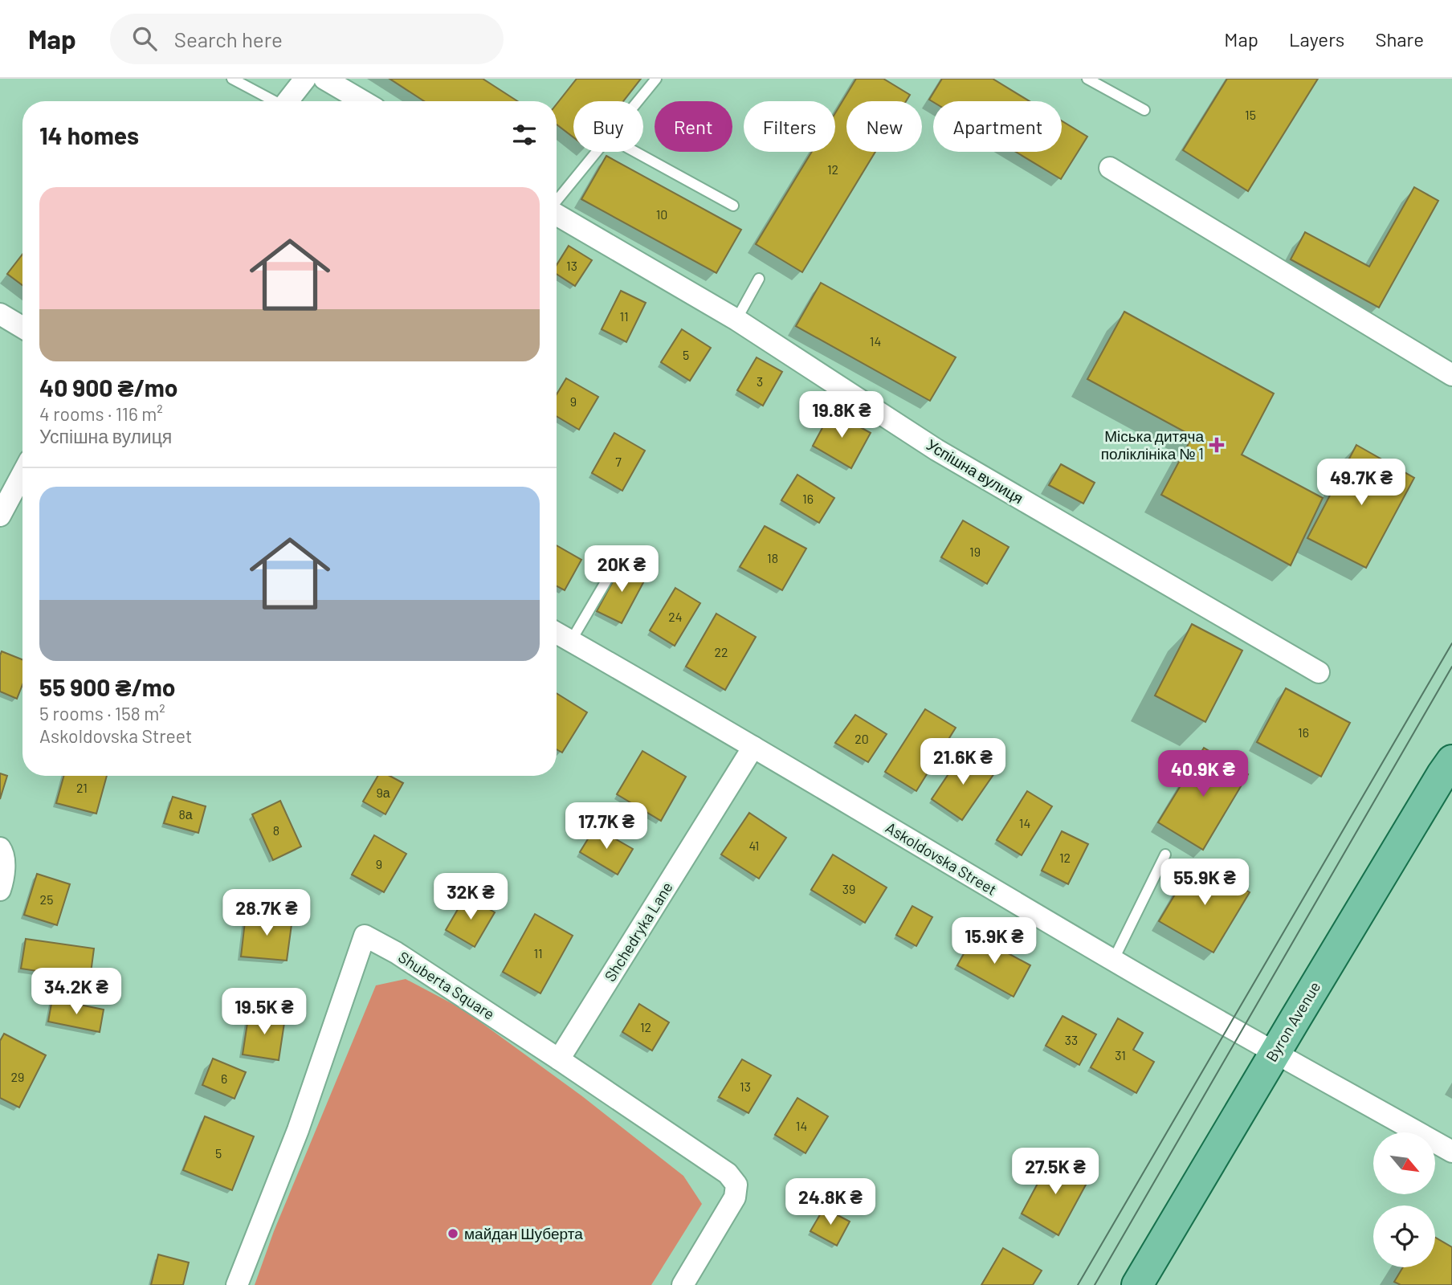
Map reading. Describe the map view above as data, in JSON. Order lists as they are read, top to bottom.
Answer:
{
  "streets": {
    "main road": ["Byron Avenue"],
    "street": [
      "Успішна вулиця",
      "Askoldovska Street",
      "Shchedryka Lane",
      "Shuberta Square"
    ]
  },
  "crossings": [
    ["Askoldovska Street", "Shchedryka Lane"],
    ["Askoldovska Street", "Byron Avenue"],
    ["Shchedryka Lane", "Shuberta Square"]
  ],
  "places": {
    "health": ["Міська дитяча поліклініка № 1"],
    "other": ["майдан Шуберта"]
  },
  "house_numbers": [
    "15",
    "12",
    "10",
    "13",
    "11",
    "14",
    "5",
    "3",
    "9",
    "7",
    "16",
    "19",
    "18",
    "24",
    "22",
    "16",
    "20",
    "21",
    "9а",
    "8а",
    "14",
    "8",
    "41",
    "12",
    "9",
    "39",
    "25",
    "11",
    "12",
    "33",
    "31",
    "29",
    "6",
    "13",
    "14",
    "5"
  ],
  "north": "bottom right",
  "page": {
    "header": "Map",
    "search": "Search here",
    "nav": ["Map", "Layers", "Share"],
    "chip": [
      "Buy",
      "Rent",
      "Filters",
      "New",
      "Apartment"
    ],
    "heading": "14 homes",
    "list": [
      {
        "name": "40 900 ₴/mo",
        "note": "4 rooms · 116 m² · Успішна вулиця"
      },
      {
        "name": "55 900 ₴/mo",
        "note": "5 rooms · 158 m² · Askoldovska Street"
      }
    ],
    "price": [
      "19.8K ₴",
      "49.7K ₴",
      "20K ₴",
      "21.6K ₴",
      "40.9K ₴",
      "17.7K ₴",
      "55.9K ₴",
      "32K ₴",
      "28.7K ₴",
      "15.9K ₴",
      "34.2K ₴",
      "19.5K ₴",
      "27.5K ₴",
      "24.8K ₴"
    ]
  }
}
